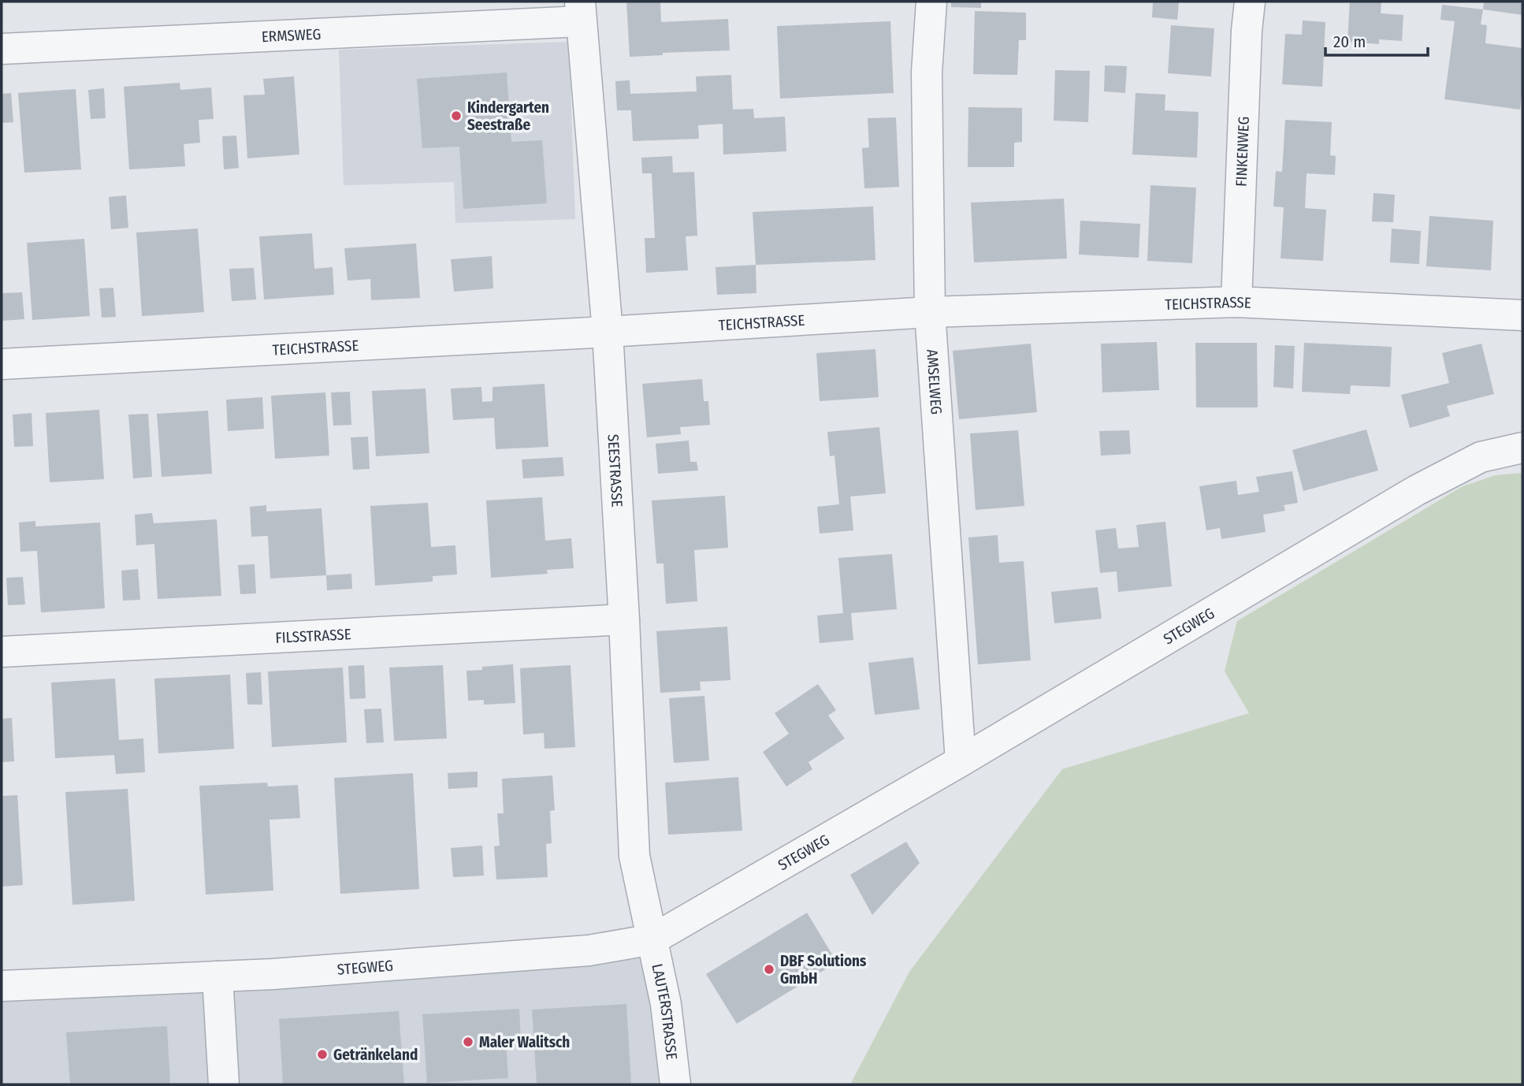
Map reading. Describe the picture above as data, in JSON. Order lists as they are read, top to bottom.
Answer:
{
  "streets": {
    "street": [
      "ERMSWEG",
      "FINKENWEG",
      "TEICHSTRASSE",
      "AMSELWEG",
      "SEESTRASSE",
      "STEGWEG",
      "FILSSTRASSE",
      "LAUTERSTRASSE"
    ]
  },
  "crossings": [
    ["ERMSWEG", "SEESTRASSE"],
    ["FINKENWEG", "TEICHSTRASSE"],
    ["TEICHSTRASSE", "AMSELWEG"],
    ["TEICHSTRASSE", "SEESTRASSE"],
    ["AMSELWEG", "STEGWEG"],
    ["SEESTRASSE", "STEGWEG"],
    ["SEESTRASSE", "FILSSTRASSE"],
    ["SEESTRASSE", "LAUTERSTRASSE"],
    ["STEGWEG", "LAUTERSTRASSE"]
  ],
  "places": [
    "Kindergarten Seestraße",
    "DBF Solutions GmbH",
    "Maler Walitsch",
    "Getränkeland"
  ],
  "scale_bar": "20 m"
}
